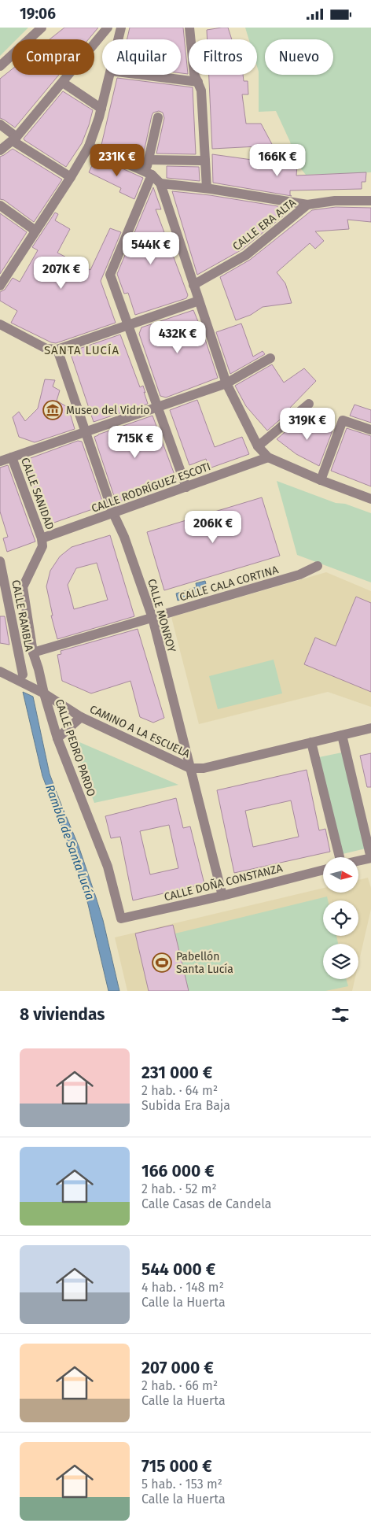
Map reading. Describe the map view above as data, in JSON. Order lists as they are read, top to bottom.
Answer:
{
  "streets": {
    "street": [
      "CALLE ERA ALTA",
      "CALLE RODRÍGUEZ ESCOTI",
      "CALLE SANIDAD",
      "CALLE CALA CORTINA",
      "CALLE RAMBLA",
      "CALLE MONROY",
      "CAMINO A LA ESCUELA",
      "CALLE PEDRO PARDO",
      "CALLE DOÑA CONSTANZA"
    ]
  },
  "crossings": [
    ["CALLE RODRÍGUEZ ESCOTI", "CALLE SANIDAD"],
    ["CALLE RODRÍGUEZ ESCOTI", "CALLE MONROY"],
    ["CALLE RODRÍGUEZ ESCOTI", "CALLE PEDRO PARDO"],
    ["CALLE SANIDAD", "CALLE PEDRO PARDO"],
    ["CALLE CALA CORTINA", "CALLE MONROY"],
    ["CALLE CALA CORTINA", "CALLE PEDRO PARDO"],
    ["CALLE MONROY", "CAMINO A LA ESCUELA"],
    ["CALLE MONROY", "CALLE DOÑA CONSTANZA"],
    ["CAMINO A LA ESCUELA", "CALLE PEDRO PARDO"],
    ["CALLE PEDRO PARDO", "CALLE DOÑA CONSTANZA"]
  ],
  "districts": ["SANTA LUCÍA"],
  "water": ["Rambla de Santa Lucía"],
  "places": {
    "museum": ["Museo del Vidrio"],
    "sports": ["Pabellón Santa Lucía"]
  },
  "north": "right",
  "page": {
    "status": "19:06",
    "chip": [
      "Comprar",
      "Alquilar",
      "Filtros",
      "Nuevo"
    ],
    "price": [
      "231K €",
      "166K €",
      "544K €",
      "207K €",
      "432K €",
      "319K €",
      "715K €",
      "206K €"
    ],
    "heading": "8 viviendas",
    "list": [
      {
        "name": "231 000 €",
        "note": "2 hab. · 64 m² · Subida Era Baja"
      },
      {
        "name": "166 000 €",
        "note": "2 hab. · 52 m² · Calle Casas de Candela"
      },
      {
        "name": "544 000 €",
        "note": "4 hab. · 148 m² · Calle la Huerta"
      },
      {
        "name": "207 000 €",
        "note": "2 hab. · 66 m² · Calle la Huerta"
      },
      {
        "name": "715 000 €",
        "note": "5 hab. · 153 m² · Calle la Huerta"
      }
    ]
  }
}
